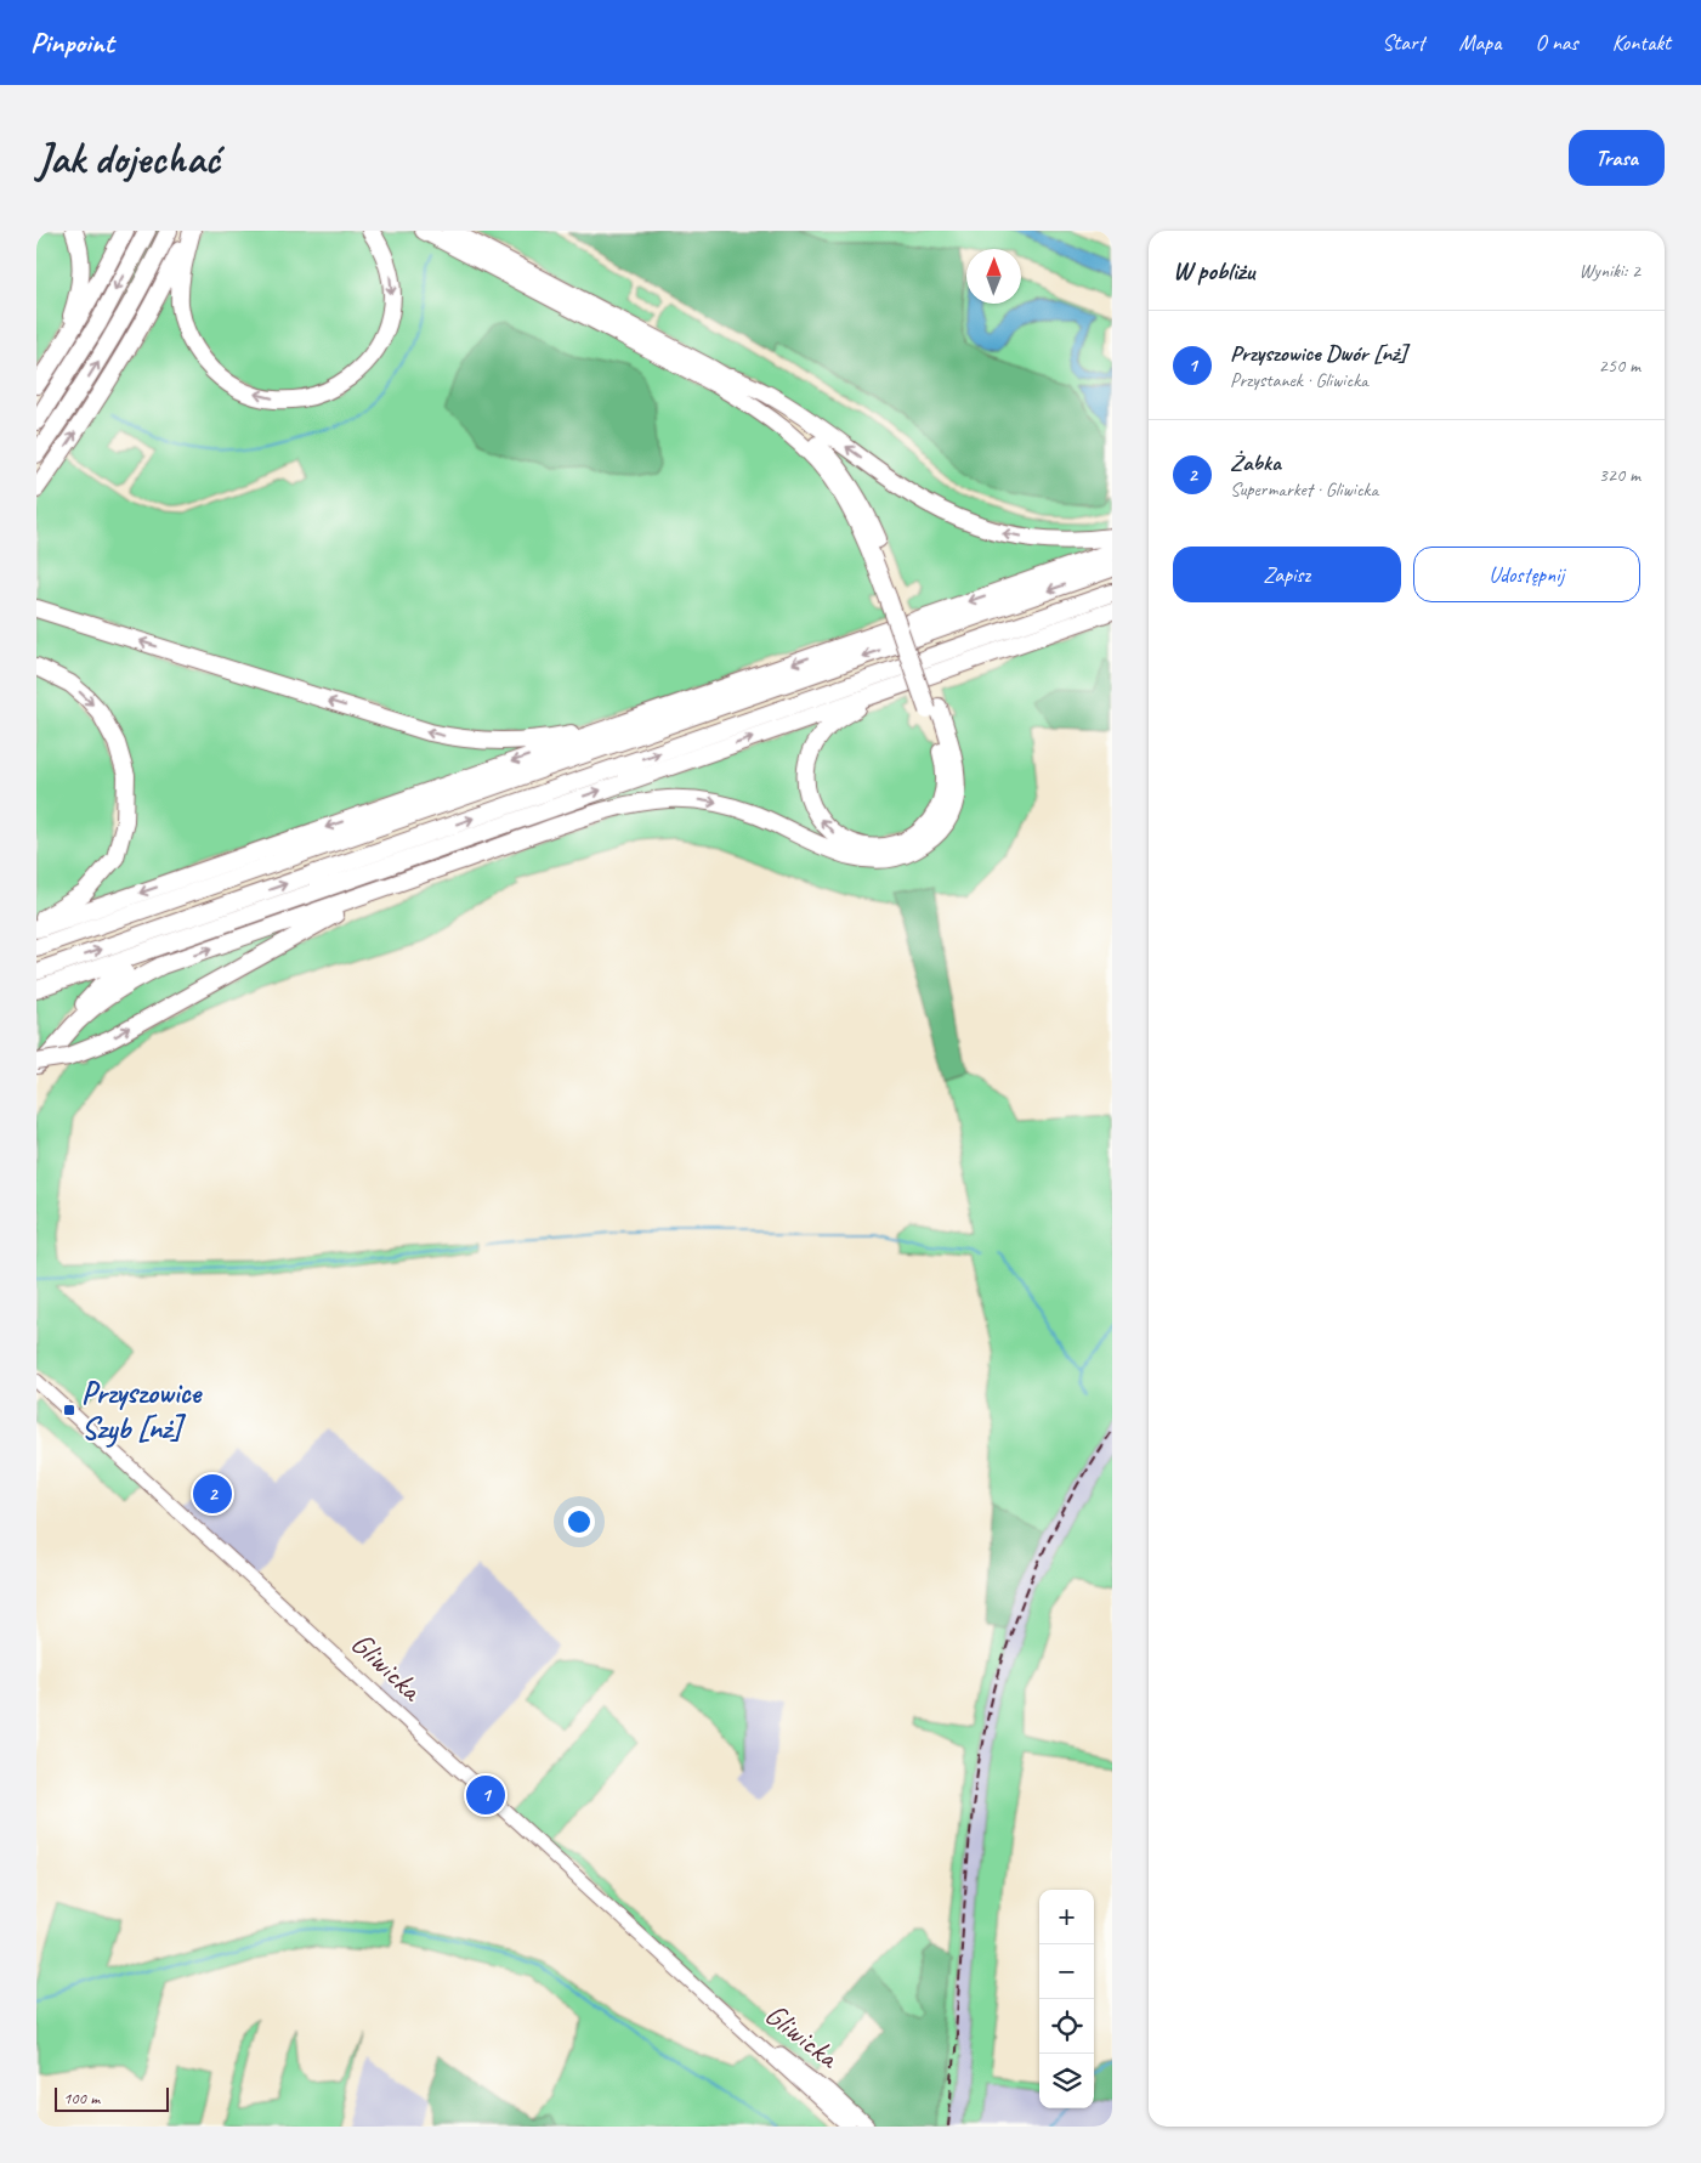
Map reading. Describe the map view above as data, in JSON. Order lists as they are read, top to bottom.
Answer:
{
  "streets": {
    "main road": ["Gliwicka"]
  },
  "places": {
    "transit": ["Przyszowice Szyb [nż]"]
  },
  "scale_bar": "100 m",
  "north": "top",
  "page": {
    "header": "Pinpoint",
    "nav": [
      "Start",
      "Mapa",
      "O nas",
      "Kontakt"
    ],
    "buttons": [
      "Trasa",
      ["Zapisz", "Udostępnij"]
    ],
    "title": "Jak dojechać",
    "heading": ["W pobliżu", "Wyniki: 2"],
    "list": [
      {
        "mark": "1",
        "name": "Przyszowice Dwór [nż]",
        "note": "Przystanek · Gliwicka",
        "value": "250 m"
      },
      {
        "mark": "2",
        "name": "Żabka",
        "note": "Supermarket · Gliwicka",
        "value": "320 m"
      }
    ],
    "pins": ["2", "1"],
    "map_buttons": ["+", "−"],
    "scale": "100 m"
  }
}
